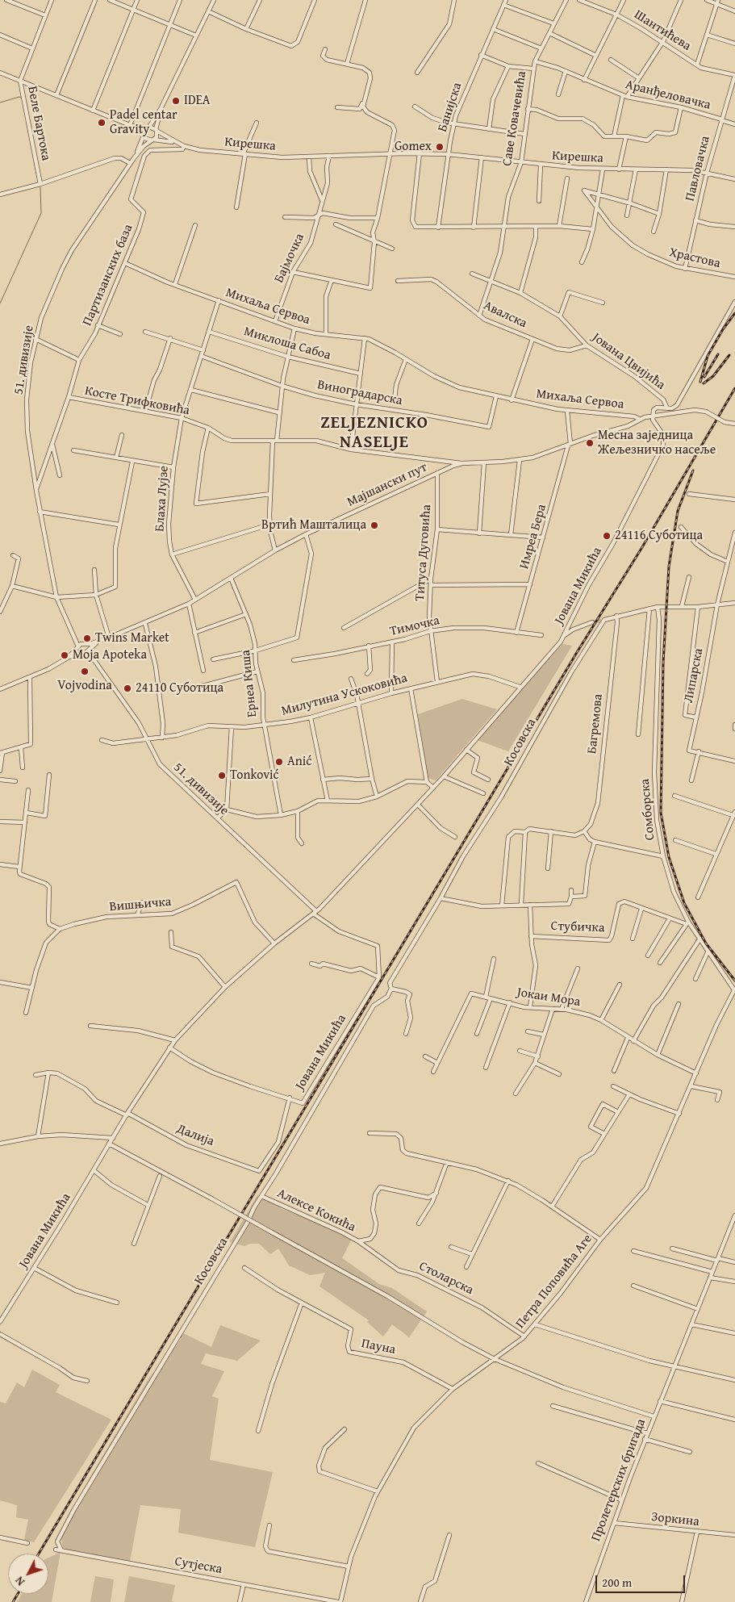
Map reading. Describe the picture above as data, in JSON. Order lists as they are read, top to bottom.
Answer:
{
  "streets": {
    "street": [
      "Шантићева",
      "Аранђеловачка",
      "Банијска",
      "Саве Ковачевића",
      "Беле Бартока",
      "Кирешка",
      "Павловачка",
      "Бајмочка",
      "Храстова",
      "Партизанских база",
      "Михаља Сервоа",
      "Авалска",
      "Миклоша Сабоа",
      "51. дивизије",
      "Јована Цвијића",
      "Виноградарска",
      "Косте Трифковића",
      "Мајшански пут",
      "Блаха Лујзе",
      "Имреа Бера",
      "Титуса Дуговића",
      "Јована Микића",
      "Тимочка",
      "Липарска",
      "Ернеа Киша",
      "Милутина Ускоковића",
      "Багремова",
      "Косовска",
      "Сомборска",
      "Вишњичка",
      "Стубичка",
      "Јокаи Мора",
      "Далија",
      "Алексе Кокића",
      "Столарска",
      "Петра Поповића Аге",
      "Пауна",
      "Пролетерских бригада",
      "Зоркина",
      "Сутјеска"
    ]
  },
  "crossings": [
    ["Шантићева", "Павловачка"],
    ["Аранђеловачка", "Саве Ковачевића"],
    ["Аранђеловачка", "Павловачка"],
    ["Банијска", "Кирешка"],
    ["Саве Ковачевића", "Кирешка"],
    ["Саве Ковачевића", "Авалска"],
    ["Саве Ковачевића", "Јована Цвијића"],
    ["Кирешка", "Павловачка"],
    ["Кирешка", "Бајмочка"],
    ["Кирешка", "Партизанских база"],
    ["Кирешка", "51. дивизије"],
    ["Павловачка", "Храстова"],
    ["Бајмочка", "Михаља Сервоа"],
    ["Партизанских база", "Михаља Сервоа"],
    ["Партизанских база", "51. дивизије"],
    ["Партизанских база", "Косте Трифковића"],
    ["Михаља Сервоа", "Виноградарска"],
    ["Михаља Сервоа", "Мајшански пут"],
    ["Михаља Сервоа", "Блаха Лујзе"],
    ["Авалска", "Јована Цвијића"],
    ["Миклоша Сабоа", "Блаха Лујзе"],
    ["51. дивизије", "Мајшански пут"],
    ["51. дивизије", "Јована Микића"],
    ["51. дивизије", "Милутина Ускоковића"],
    ["Виноградарска", "Блаха Лујзе"],
    ["Косте Трифковића", "Мајшански пут"],
    ["Косте Трифковића", "Блаха Лујзе"],
    ["Мајшански пут", "Блаха Лујзе"],
    ["Мајшански пут", "Имреа Бера"],
    ["Мајшански пут", "Титуса Дуговића"],
    ["Мајшански пут", "Јована Микића"],
    ["Мајшански пут", "Ернеа Киша"],
    ["Имреа Бера", "Тимочка"],
    ["Титуса Дуговића", "Тимочка"],
    ["Титуса Дуговића", "Милутина Ускоковића"],
    ["Јована Микића", "Милутина Ускоковића"],
    ["Јована Микића", "Вишњичка"],
    ["Јована Микића", "Далија"],
    ["Липарска", "Косовска"],
    ["Ернеа Киша", "Милутина Ускоковића"],
    ["Багремова", "Косовска"],
    ["Косовска", "Сомборска"],
    ["Косовска", "Алексе Кокића"],
    ["Косовска", "Сутјеска"],
    ["Сомборска", "Стубичка"],
    ["Сомборска", "Петра Поповића Аге"],
    ["Јокаи Мора", "Петра Поповића Аге"],
    ["Алексе Кокића", "Столарска"],
    ["Столарска", "Петра Поповића Аге"],
    ["Петра Поповића Аге", "Пауна"],
    ["Петра Поповића Аге", "Сутјеска"],
    ["Пролетерских бригада", "Зоркина"]
  ],
  "districts": ["ZELJEZNICKO NASELJE"],
  "places": [
    "IDEA",
    "Padel centar Gravity",
    "Gomex",
    "Месна заједница Жељезничко насеље",
    "Вртић Машталица",
    "24116 Суботица",
    "Twins Market",
    "Moja Apoteka",
    "Vojvodina",
    "24110 Суботица",
    "Anić",
    "Tonković"
  ],
  "scale_bar": "200 m",
  "north": "bottom left"
}
